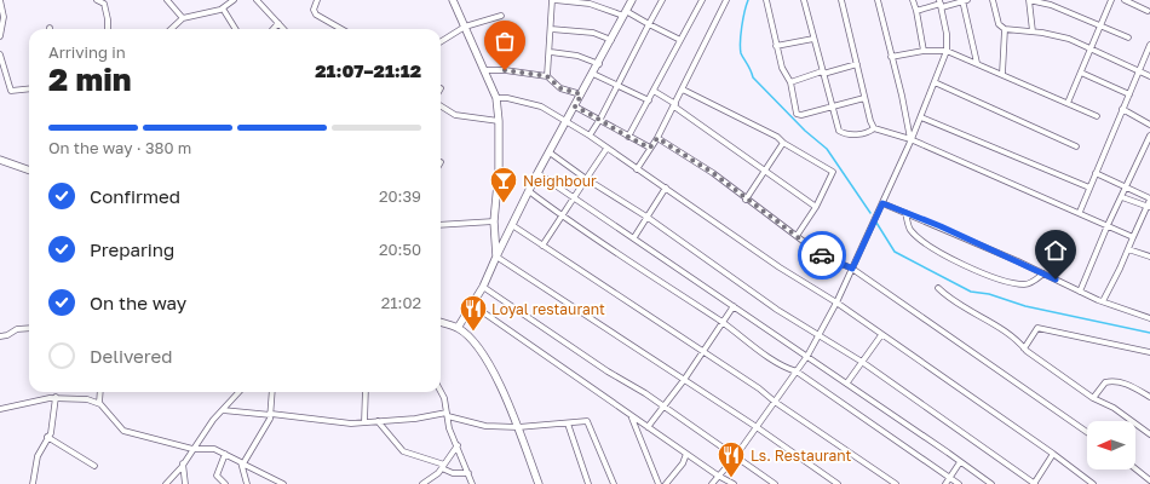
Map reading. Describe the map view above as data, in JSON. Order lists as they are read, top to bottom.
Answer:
{
  "places": {
    "bar": ["Neighbour"],
    "restaurant": ["Loyal restaurant", "Ls. Restaurant"]
  },
  "north": "left",
  "page": {
    "heading": ["2 min", "Arriving in", "21:07–21:12"],
    "bar": "On the way · 380 m",
    "list": [
      ["Confirmed", "20:39"],
      ["Preparing", "20:50"],
      ["On the way", "21:02"],
      "Delivered"
    ]
  }
}
